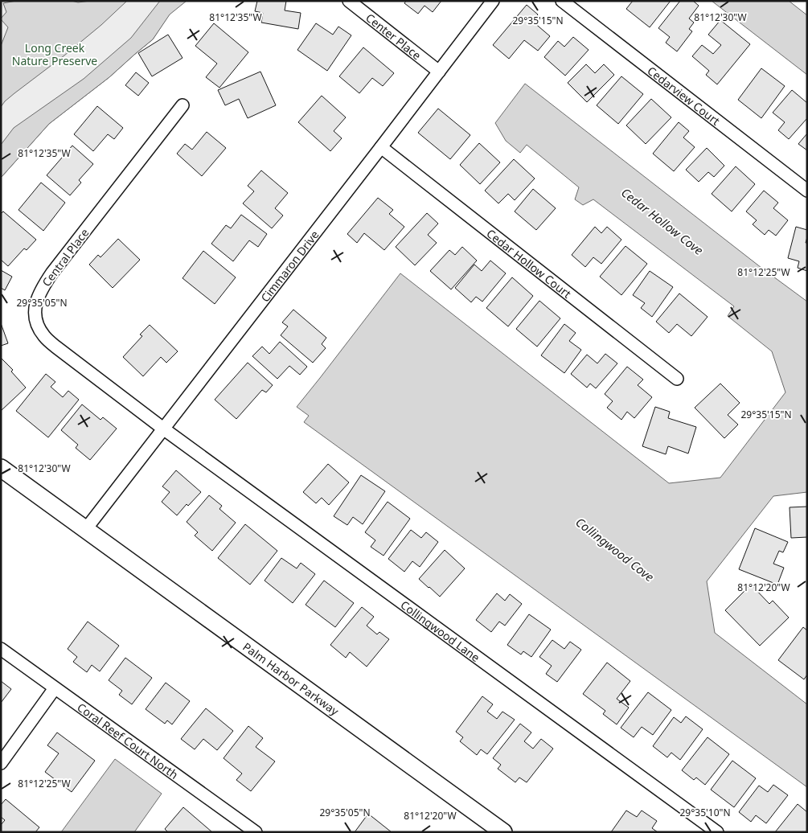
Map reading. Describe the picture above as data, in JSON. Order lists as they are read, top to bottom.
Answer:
{
  "streets": {
    "street": [
      "Center Place",
      "Cedarview Court",
      "Central Place",
      "Cedar Hollow Court",
      "Cimmaron Drive",
      "Collingwood Lane",
      "Palm Harbor Parkway",
      "Coral Reef Court North"
    ]
  },
  "crossings": [
    ["Center Place", "Cimmaron Drive"],
    ["Central Place", "Cimmaron Drive"],
    ["Central Place", "Collingwood Lane"],
    ["Cedar Hollow Court", "Cimmaron Drive"],
    ["Cimmaron Drive", "Collingwood Lane"],
    ["Cimmaron Drive", "Palm Harbor Parkway"]
  ],
  "water": ["Cedar Hollow Cove", "Collingwood Cove"],
  "parks": ["Long Creek Nature Preserve"],
  "coordinates": [
    "81°12'35\"W",
    "81°12'30\"W",
    "29°35'15\"N",
    "81°12'25\"W",
    "29°35'05\"N",
    "81°12'20\"W",
    "29°35'10\"N"
  ]
}
